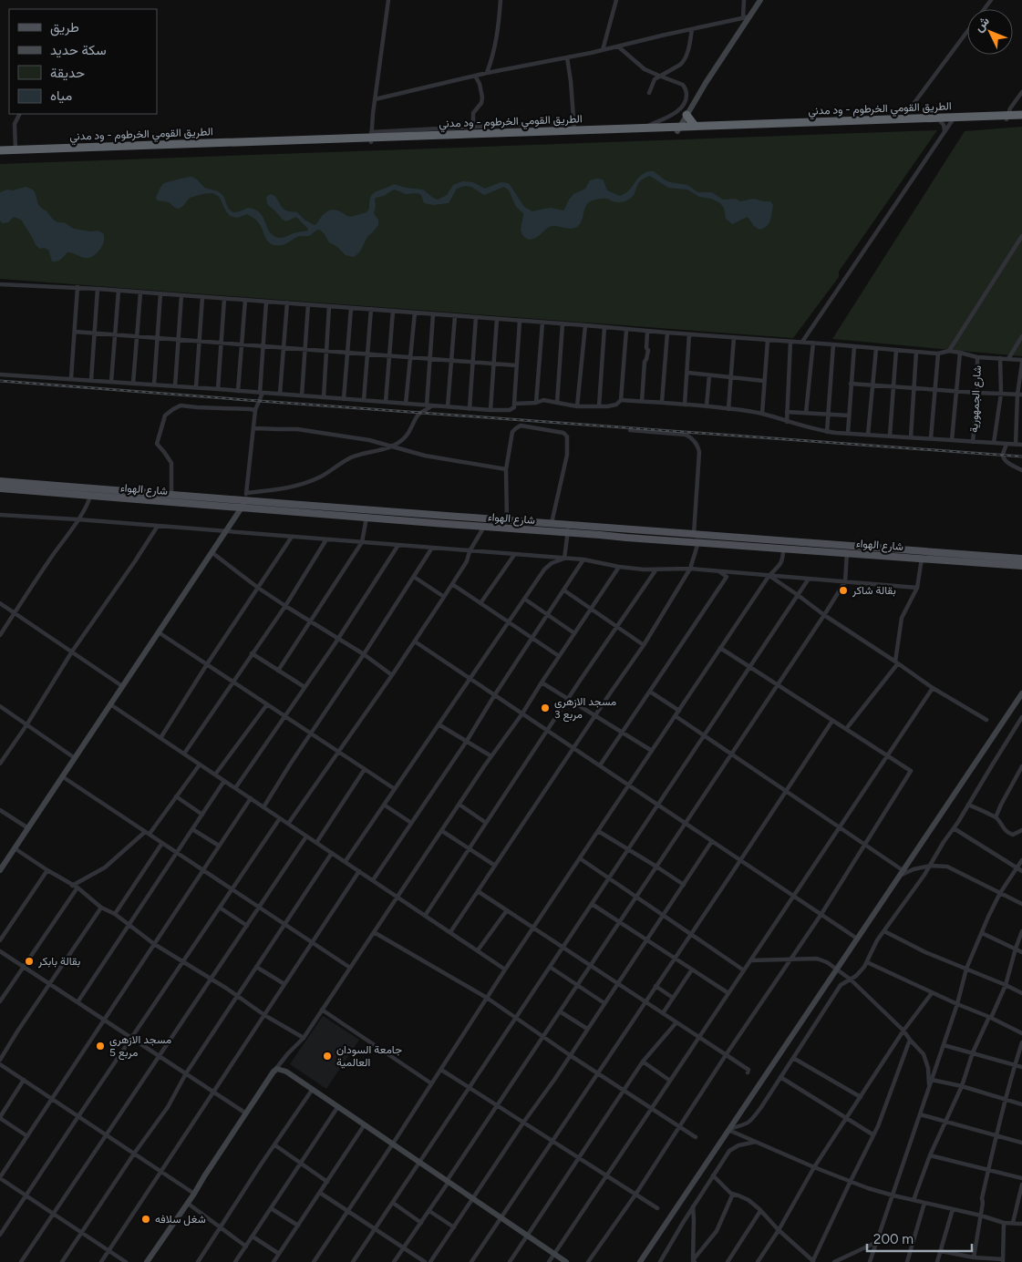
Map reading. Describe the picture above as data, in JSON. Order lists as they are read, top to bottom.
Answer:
{
  "streets": {
    "highway": ["الطريق القومي الخرطوم - ود مدني"],
    "main road": ["شارع الهواء"],
    "street": ["شارع الجمهورية"]
  },
  "places": [
    "بقالة شاكر",
    "مسجد الازهري مربع 3",
    "بقالة بابكر",
    "مسجد الازهري مربع 5",
    "جامعة السودان العالمية",
    "شغل سلافه"
  ],
  "legend": [
    "طريق",
    "سكة حديد",
    "حديقة",
    "مياه"
  ],
  "scale_bar": "200 m",
  "north": "top left"
}
